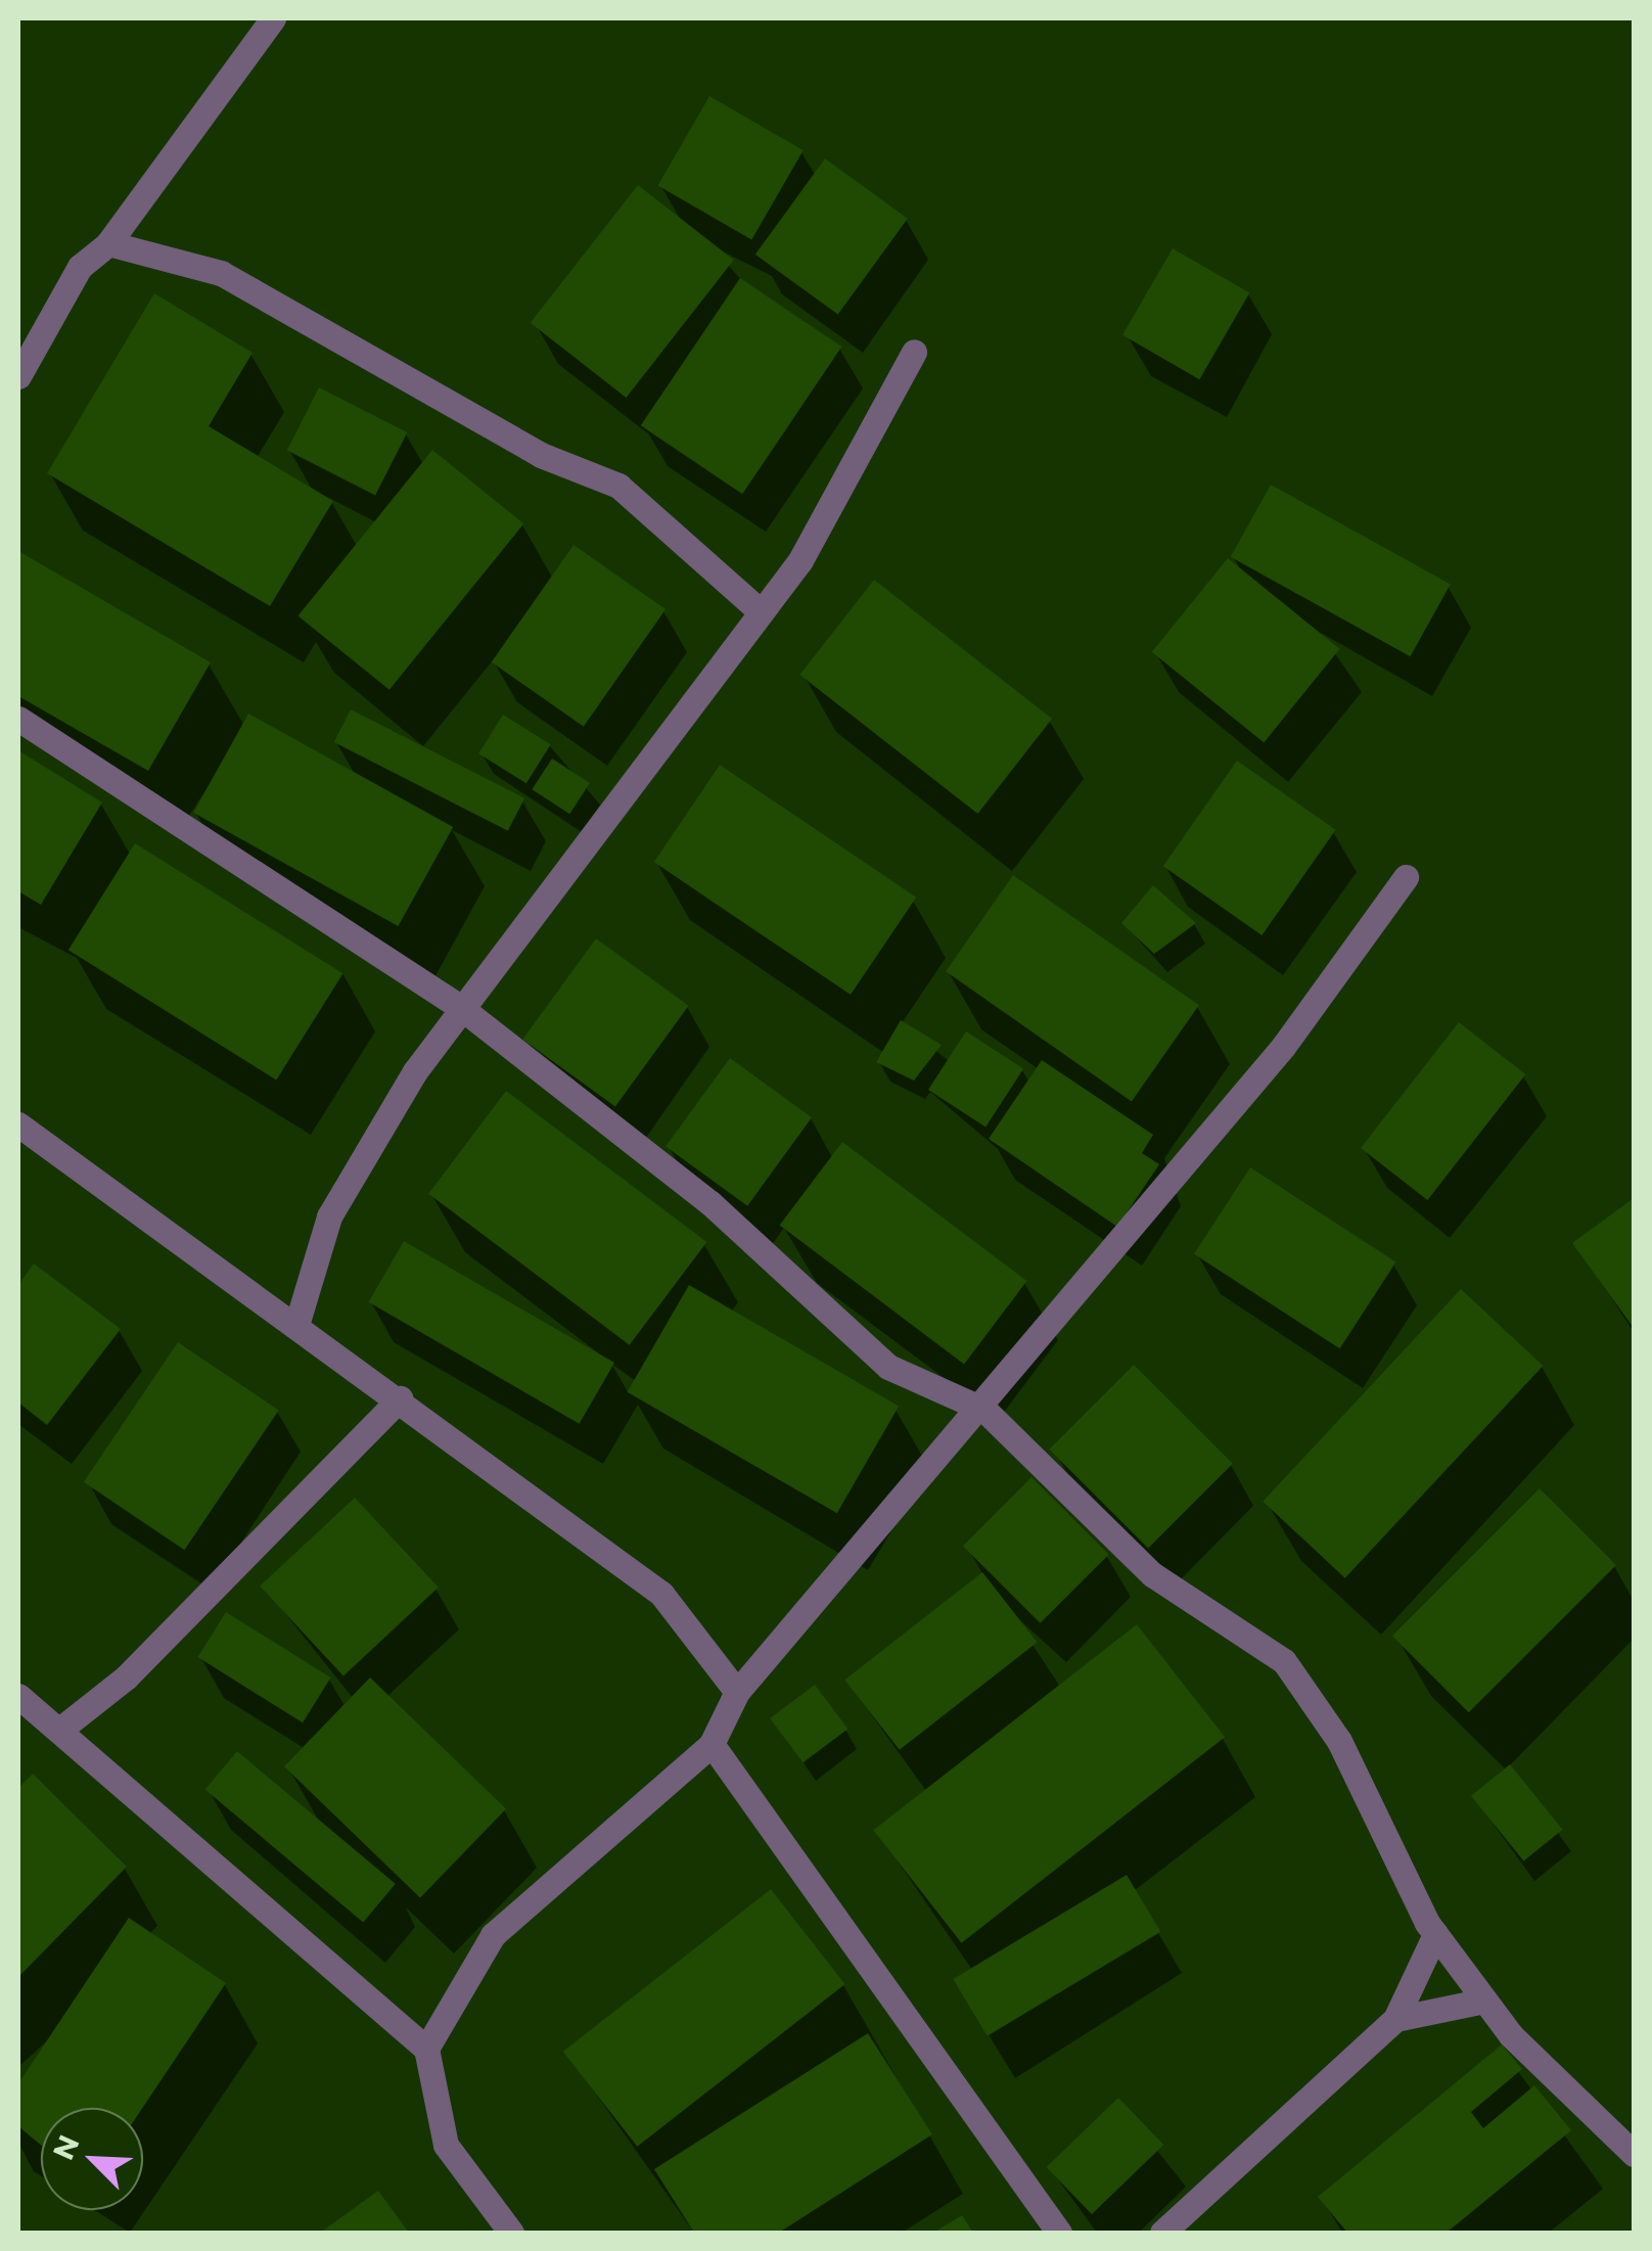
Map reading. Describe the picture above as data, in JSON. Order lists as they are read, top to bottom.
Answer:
{
  "north": "top left"
}
